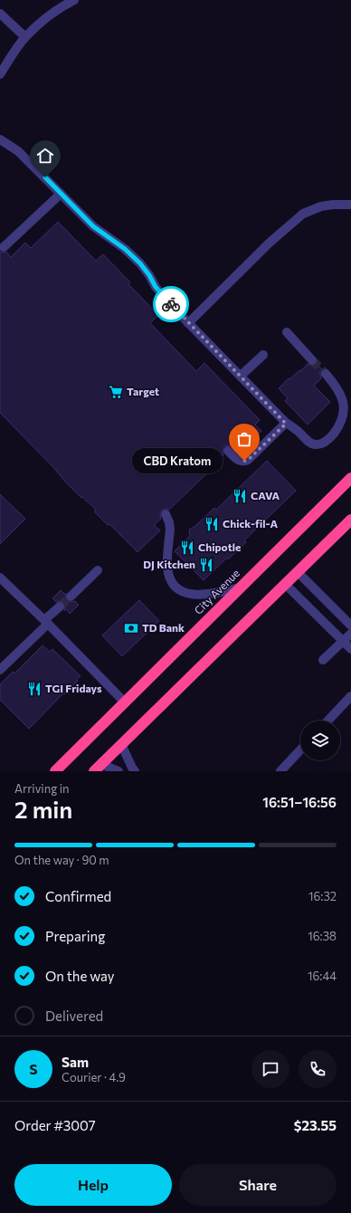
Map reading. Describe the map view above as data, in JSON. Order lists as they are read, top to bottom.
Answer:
{
  "streets": {
    "highway": ["City Avenue"]
  },
  "places": {
    "supermarket": ["Target"],
    "other": ["CBD Kratom"],
    "restaurant": [
      "CAVA",
      "Chick-fil-A",
      "Chipotle",
      "DJ Kitchen",
      "TGI Fridays"
    ],
    "bank": ["TD Bank"]
  },
  "page": {
    "bubble": "CBD Kratom",
    "heading": ["2 min", "Arriving in", "16:51–16:56"],
    "panel": [
      "Sam",
      "Courier · 4.9",
      "Order #3007",
      "$23.55"
    ],
    "bar": "On the way · 90 m",
    "list": [
      ["Confirmed", "16:32"],
      ["Preparing", "16:38"],
      ["On the way", "16:44"],
      "Delivered"
    ],
    "round": "S",
    "buttons": ["Help", "Share"]
  }
}
